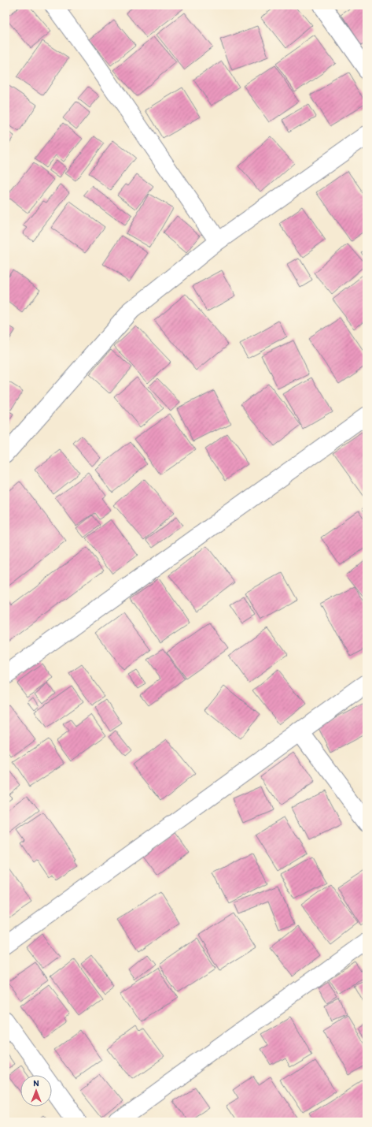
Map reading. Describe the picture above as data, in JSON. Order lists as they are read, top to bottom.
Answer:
{
  "north": "top"
}
